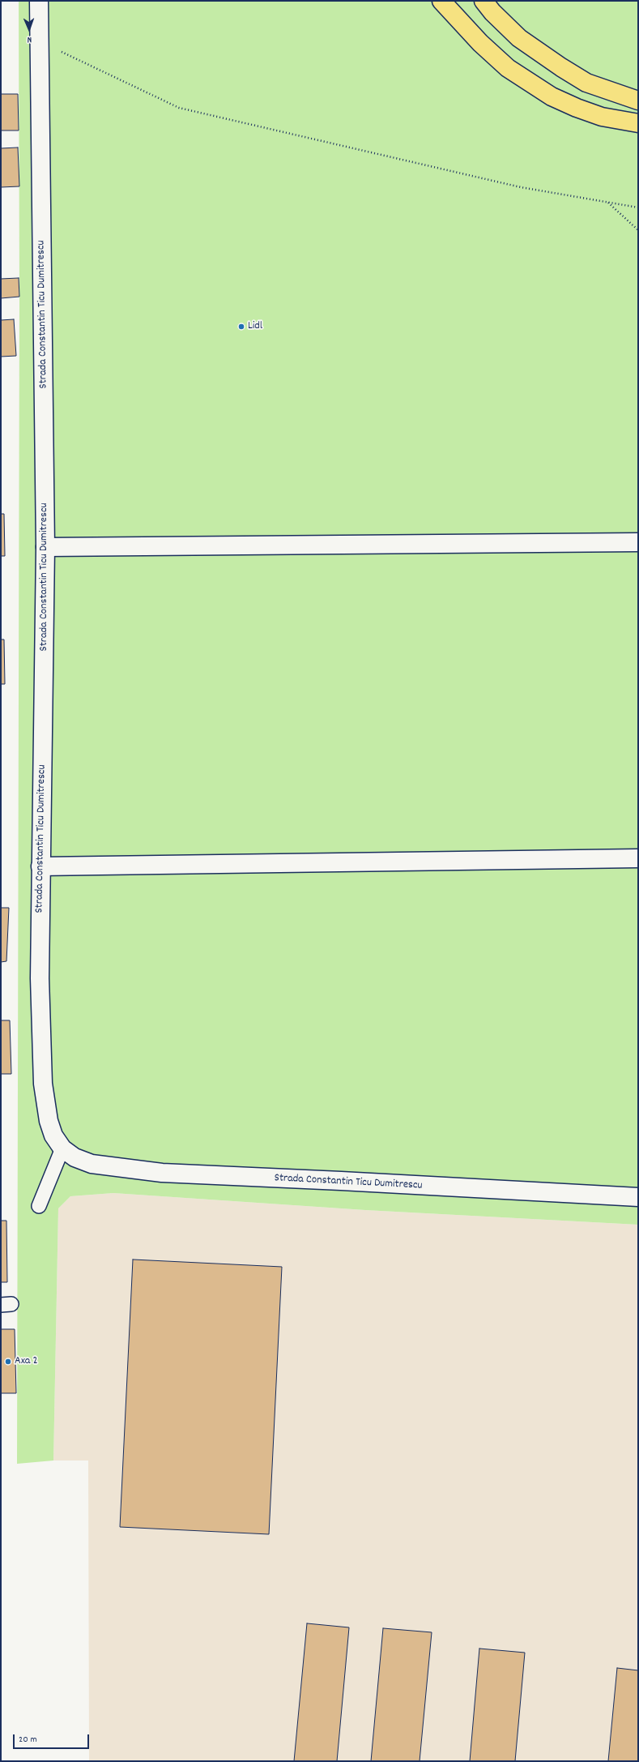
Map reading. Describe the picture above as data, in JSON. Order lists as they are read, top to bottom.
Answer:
{
  "streets": {
    "street": ["Strada Constantin Ticu Dumitrescu"]
  },
  "places": ["Lidl", "Axa 2"],
  "scale_bar": "20 m",
  "north": "bottom"
}
